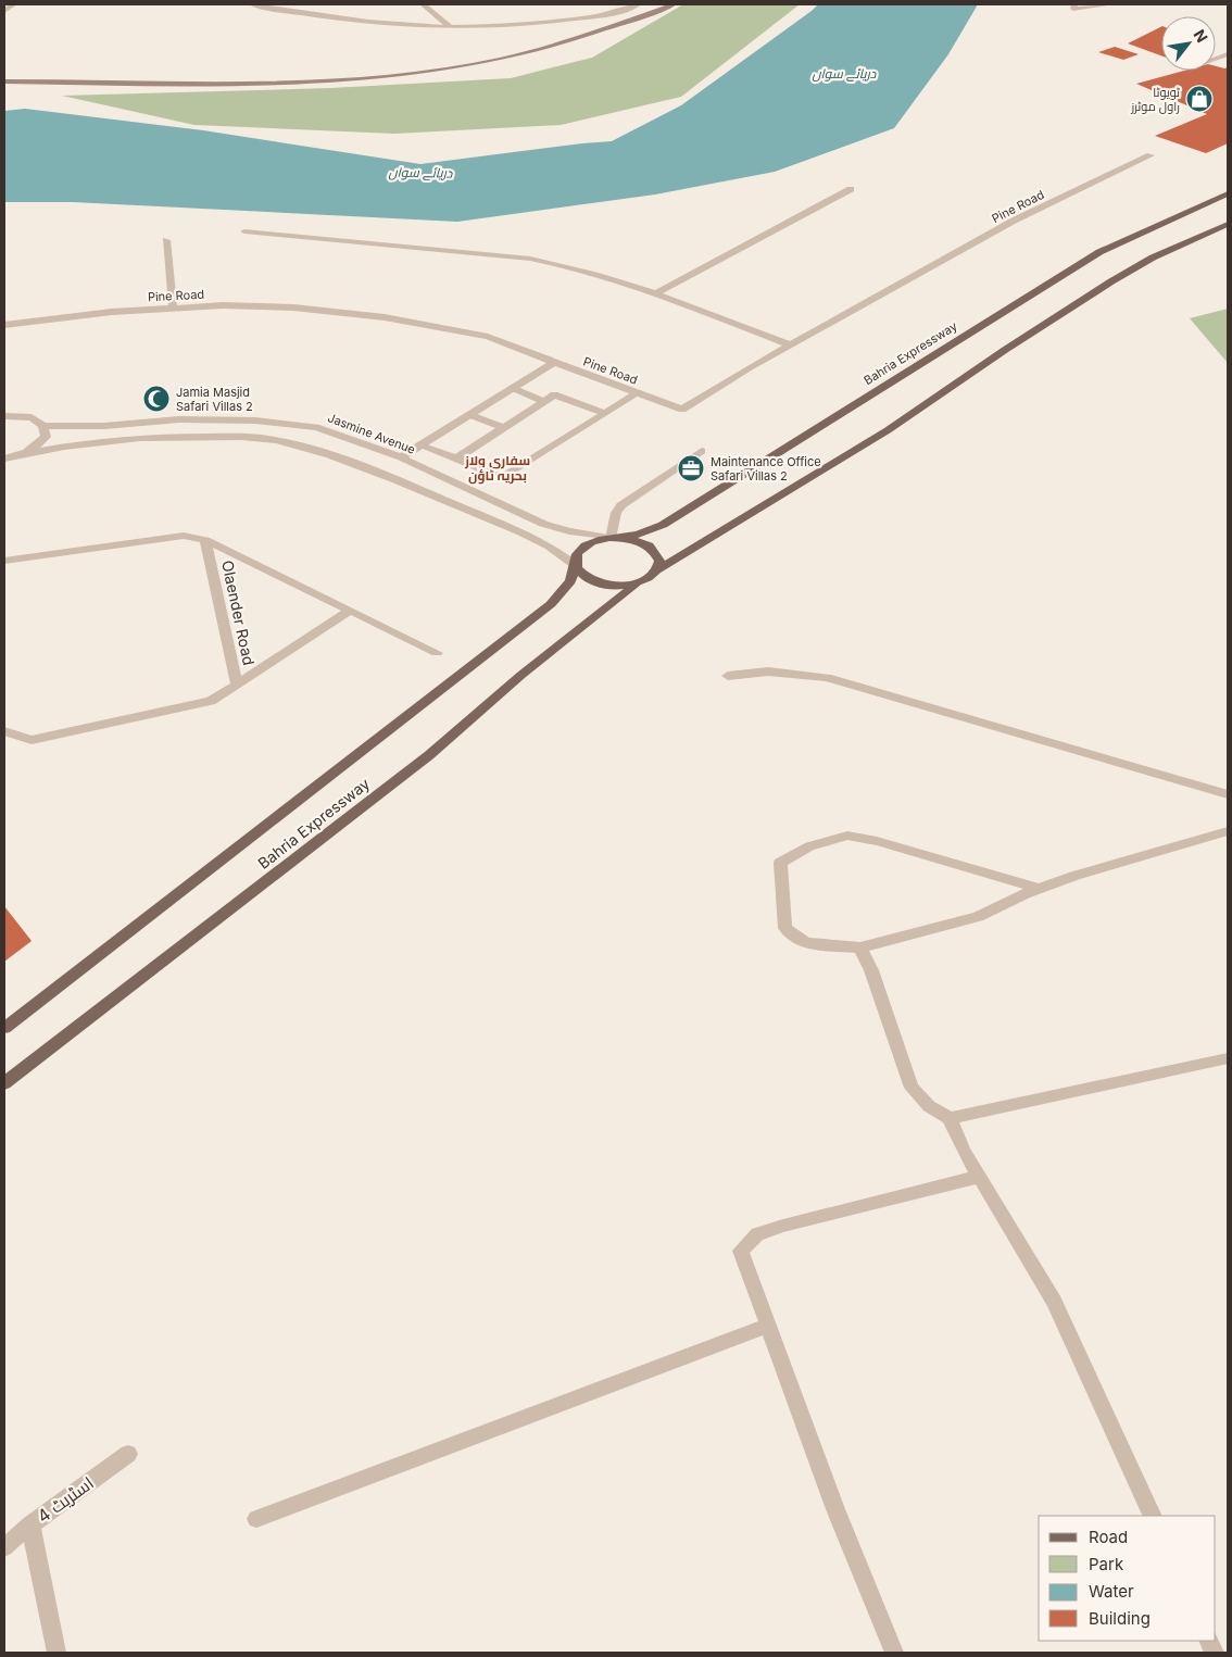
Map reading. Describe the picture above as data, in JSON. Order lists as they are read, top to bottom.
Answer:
{
  "streets": {
    "main road": ["Bahria Expressway"],
    "street": [
      "Pine Road",
      "Jasmine Avenue",
      "Olaender Road",
      "اسٹریٹ 4"
    ]
  },
  "crossings": [
    ["Bahria Expressway", "Jasmine Avenue"]
  ],
  "districts": ["سفاری ولاز بحریہ ٹاؤن"],
  "water": ["دریائے سواں"],
  "places": {
    "shop": ["ٹویوٹا راول موٹرز"],
    "mosque": ["Jamia Masjid Safari Villas 2"],
    "office": ["Maintenance Office Safari Villas 2"]
  },
  "legend": [
    "Road",
    "Park",
    "Water",
    "Building"
  ],
  "north": "top right"
}
